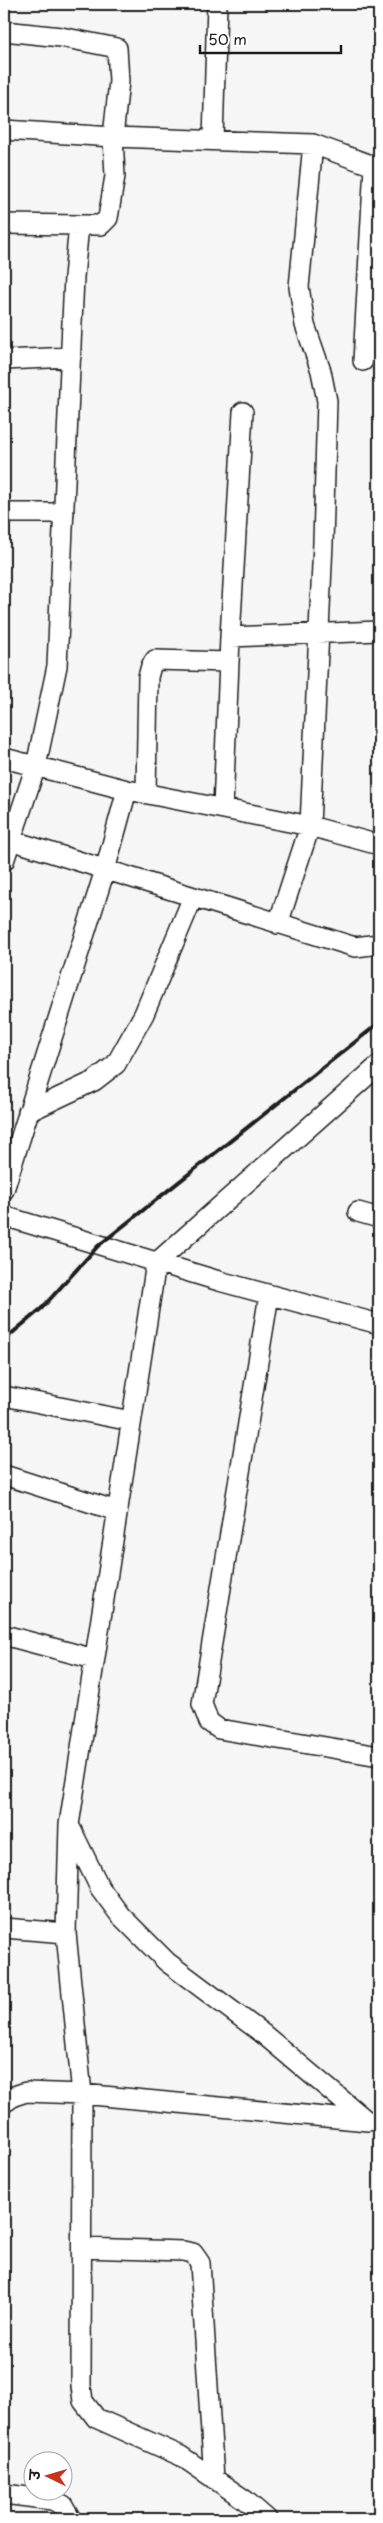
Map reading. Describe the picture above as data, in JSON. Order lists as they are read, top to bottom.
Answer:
{
  "scale_bar": "50 m",
  "north": "left"
}
